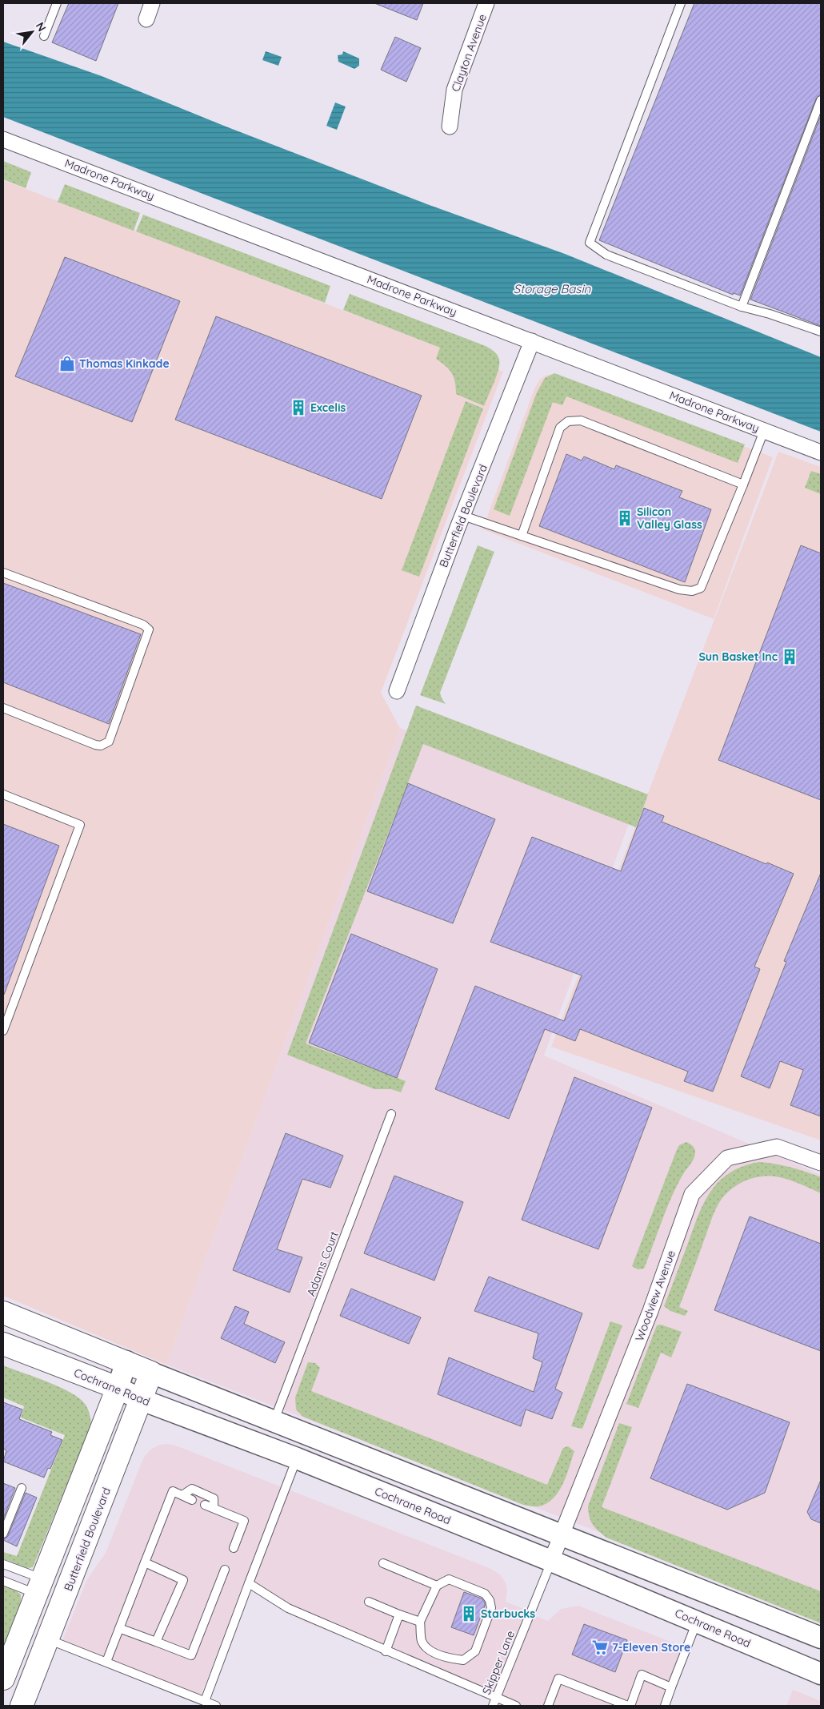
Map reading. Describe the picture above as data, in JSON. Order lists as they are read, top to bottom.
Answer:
{
  "streets": {
    "main road": ["Butterfield Boulevard", "Cochrane Road"],
    "street": ["Clayton Avenue", "Madrone Parkway", "Woodview Avenue"],
    "lane": ["Adams Court", "Skipper Lane"]
  },
  "crossings": [
    ["Madrone Parkway", "Butterfield Boulevard"],
    ["Butterfield Boulevard", "Cochrane Road"],
    ["Woodview Avenue", "Cochrane Road"],
    ["Woodview Avenue", "Skipper Lane"],
    ["Cochrane Road", "Skipper Lane"]
  ],
  "water": ["Storage Basin"],
  "places": {
    "shop": ["Thomas Kinkade"],
    "building": [
      "Excelis",
      "Silicon Valley Glass",
      "Sun Basket Inc",
      "Starbucks"
    ],
    "supermarket": ["7-Eleven Store"]
  },
  "north": "top right"
}
